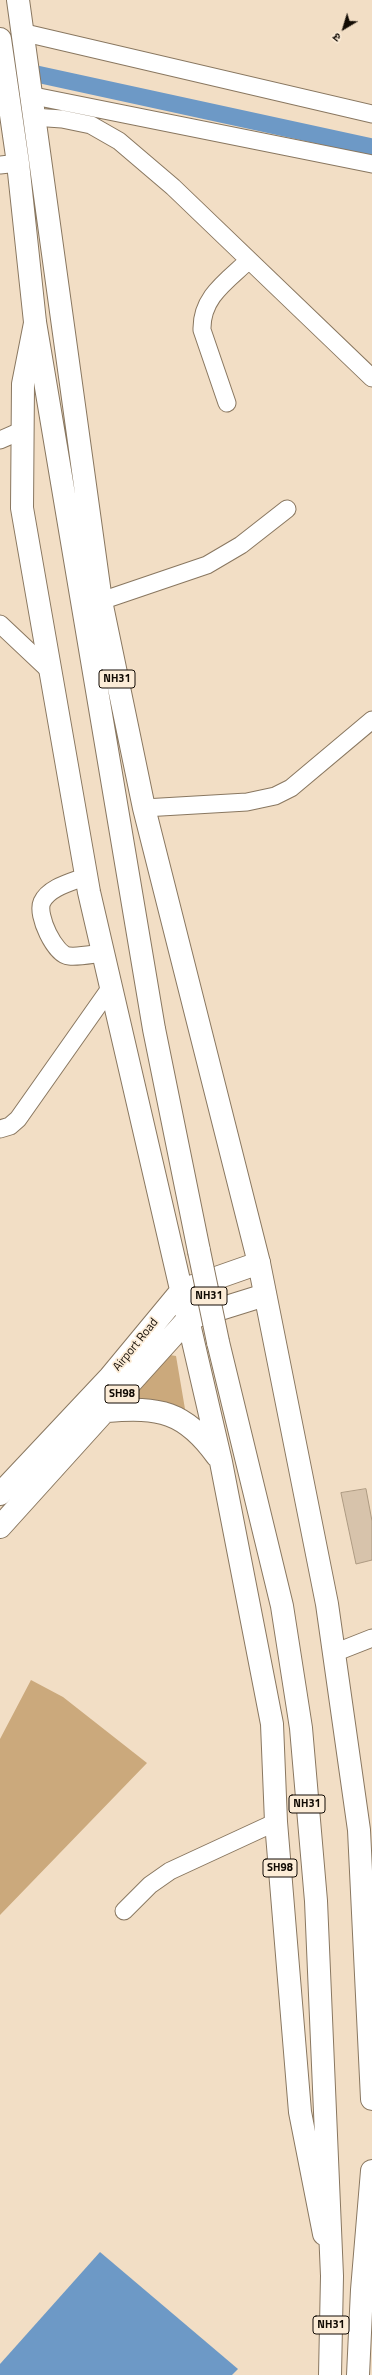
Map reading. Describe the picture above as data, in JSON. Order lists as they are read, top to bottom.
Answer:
{
  "streets": {
    "main road": ["NH31", "Airport Road", "SH98"]
  },
  "crossings": [
    ["NH31", "SH98"],
    ["Airport Road", "SH98"]
  ],
  "north": "bottom left"
}
